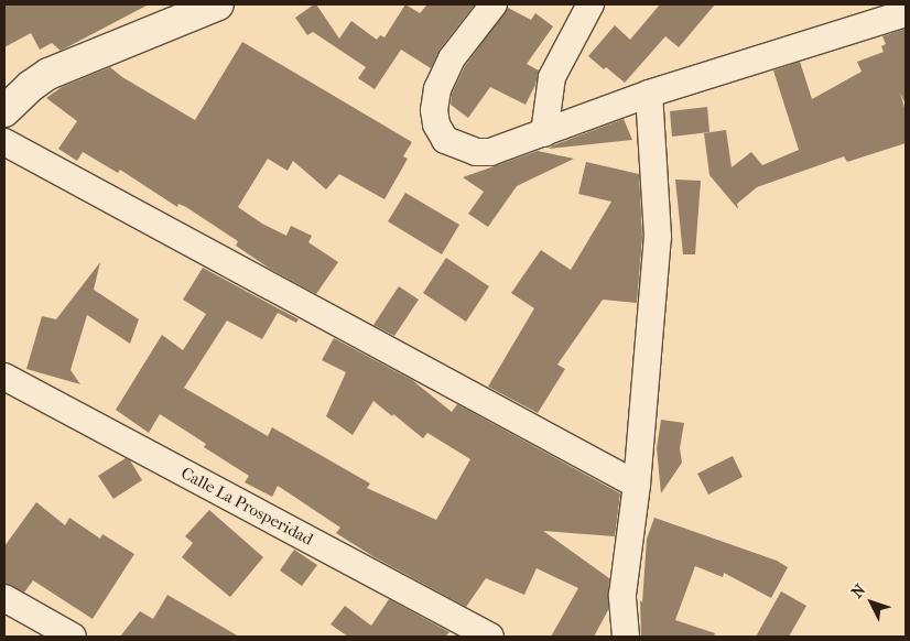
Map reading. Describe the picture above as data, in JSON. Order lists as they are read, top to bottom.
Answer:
{
  "streets": {
    "street": ["Calle La Prosperidad"]
  },
  "north": "top left"
}
